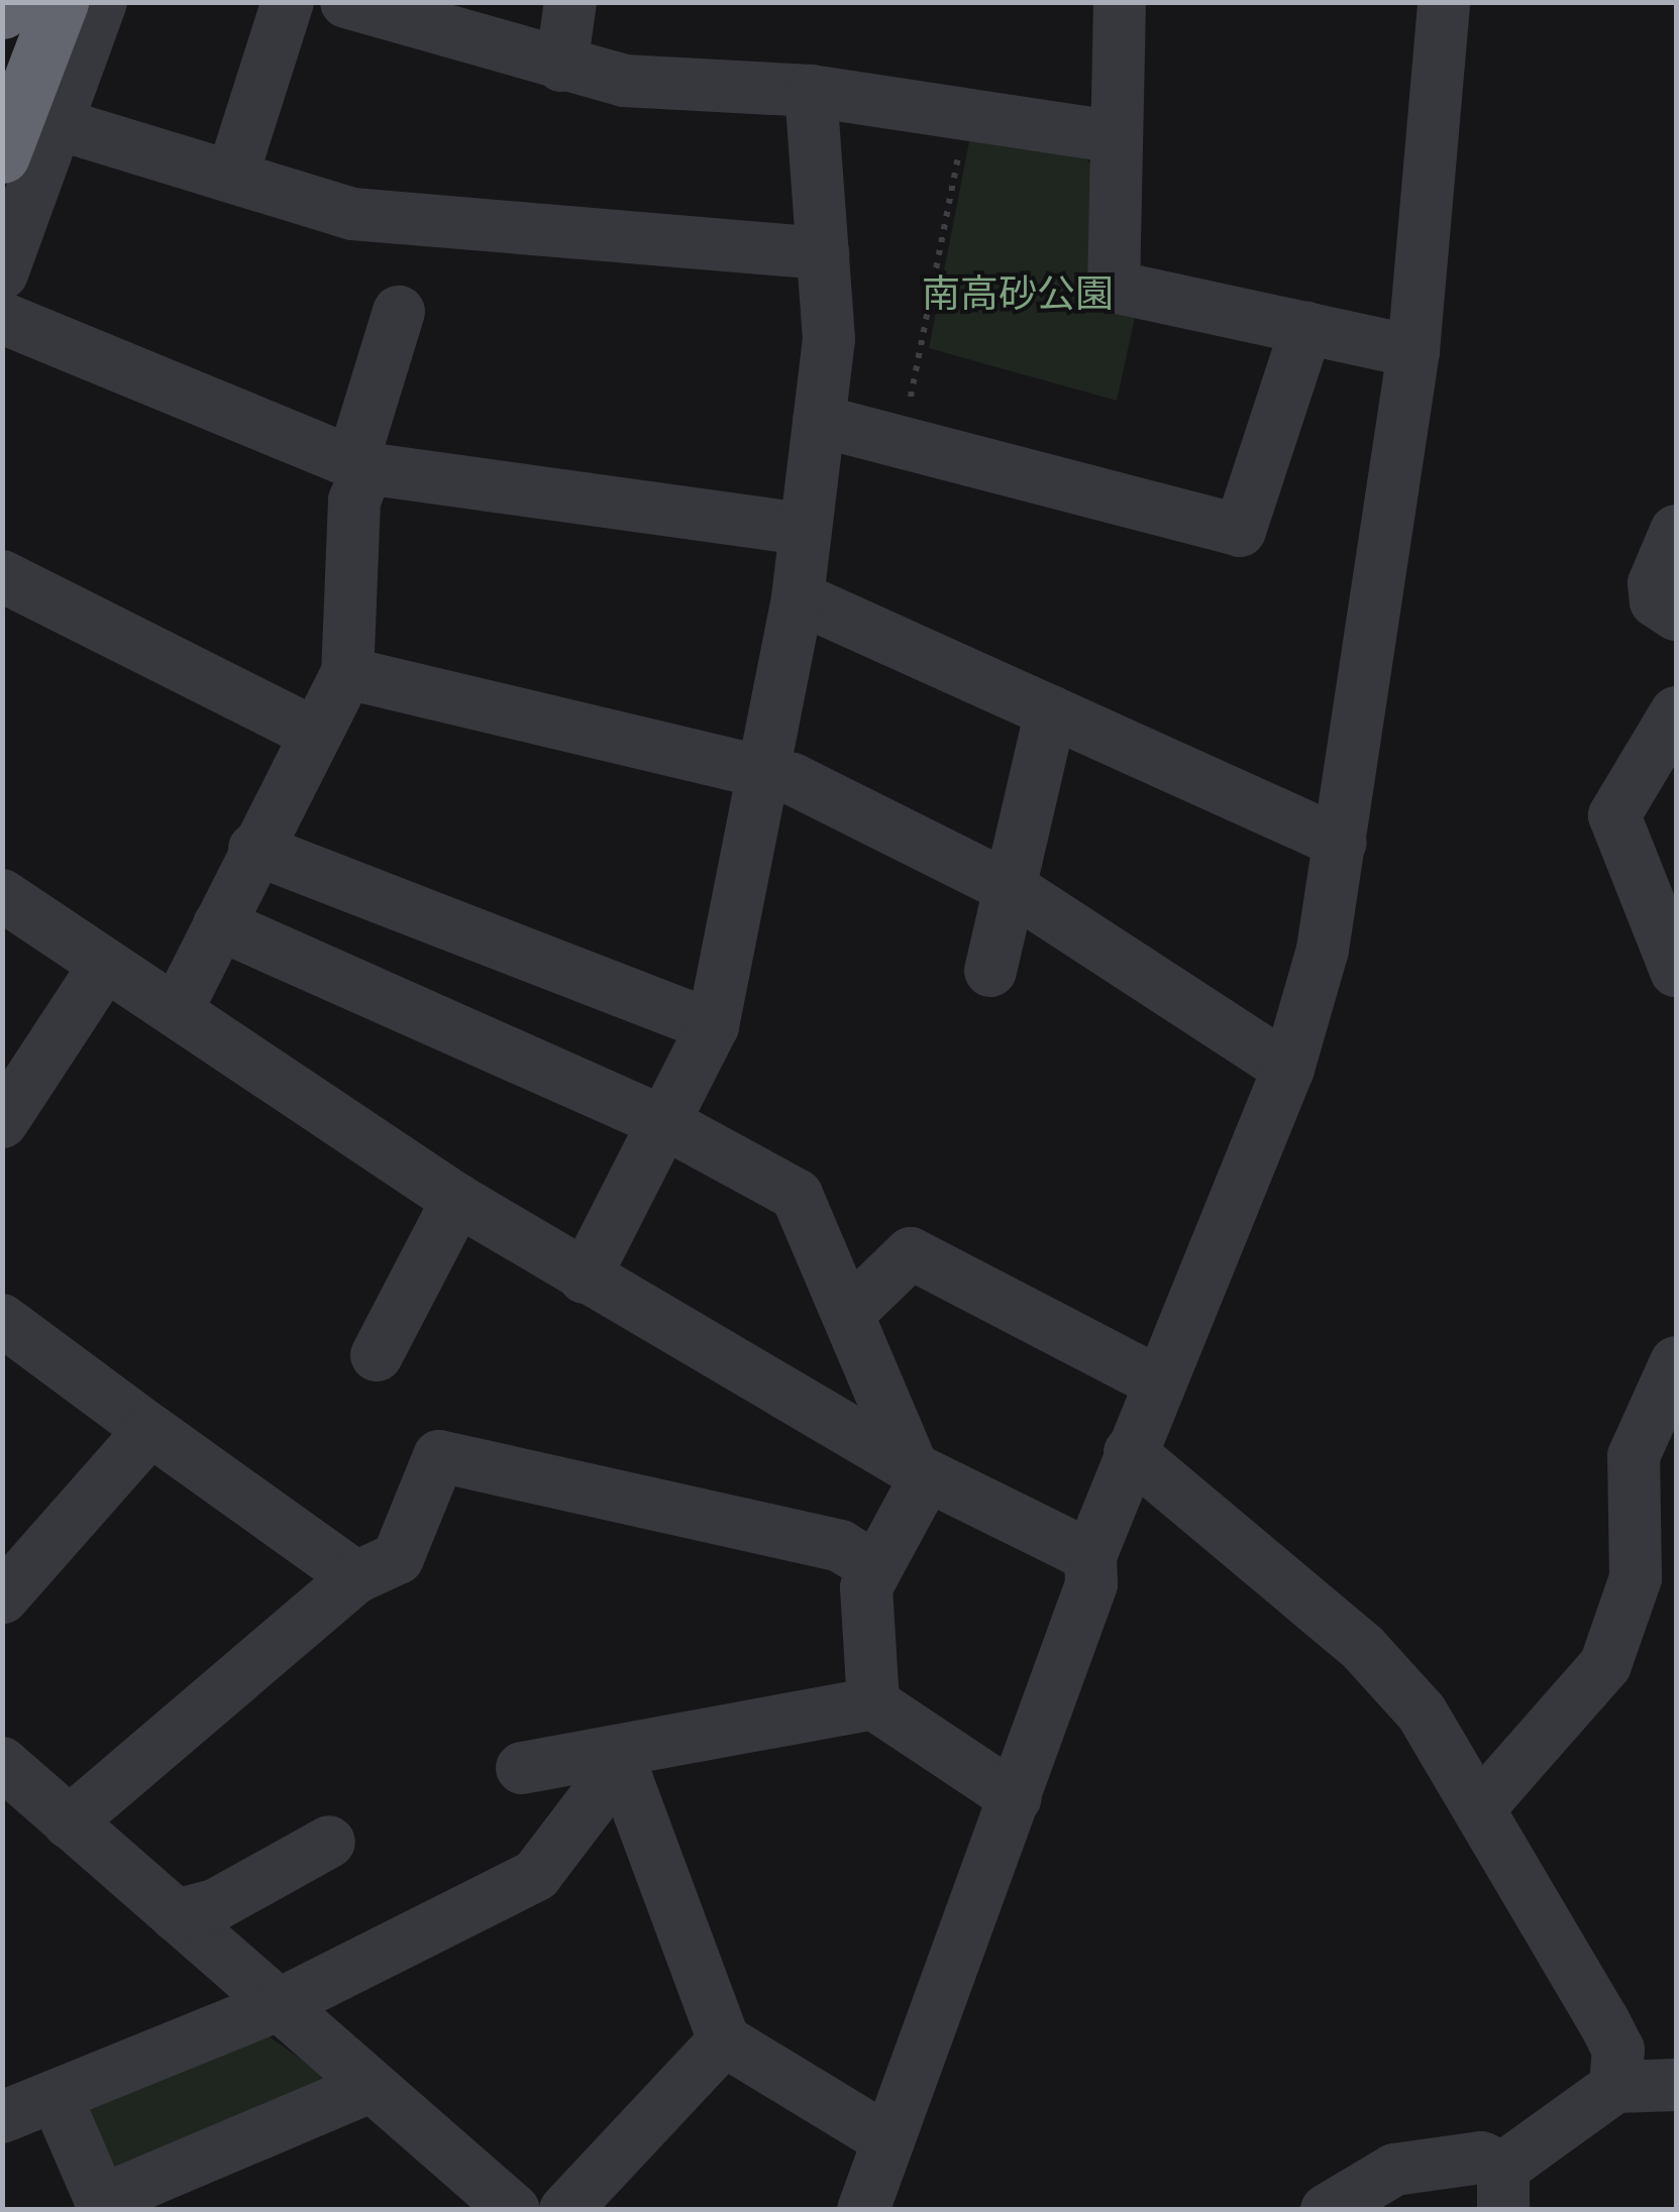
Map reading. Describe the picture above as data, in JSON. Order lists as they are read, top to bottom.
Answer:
{
  "parks": ["南高砂公園"]
}
